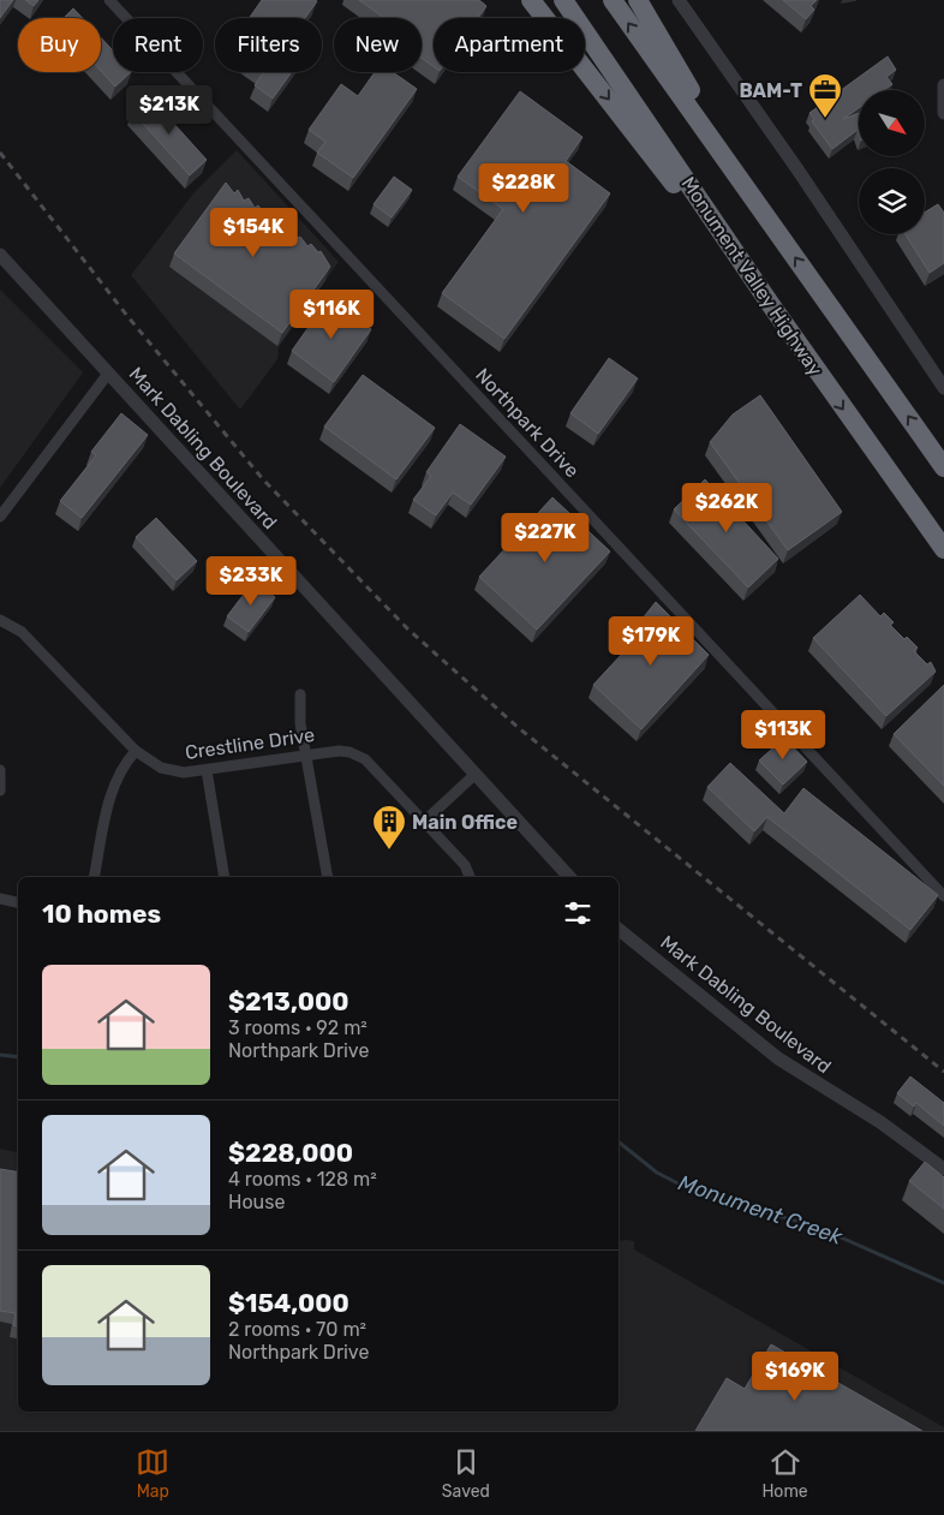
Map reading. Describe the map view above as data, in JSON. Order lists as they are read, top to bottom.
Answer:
{
  "streets": {
    "highway": ["Monument Valley Highway"],
    "street": ["Northpark Drive", "Mark Dabling Boulevard", "Crestline Drive"]
  },
  "water": ["Monument Creek"],
  "places": {
    "office": ["BAM-T"],
    "building": ["Main Office"]
  },
  "north": "bottom right",
  "page": {
    "chip": [
      "Buy",
      "Rent",
      "Filters",
      "New",
      "Apartment"
    ],
    "price": [
      "$213K",
      "$228K",
      "$154K",
      "$116K",
      "$262K",
      "$227K",
      "$233K",
      "$179K",
      "$113K",
      "$169K"
    ],
    "heading": "10 homes",
    "list": [
      {
        "name": "$213,000",
        "note": "3 rooms · 92 m² · Northpark Drive"
      },
      {
        "name": "$228,000",
        "note": "4 rooms · 128 m² · House"
      },
      {
        "name": "$154,000",
        "note": "2 rooms · 70 m² · Northpark Drive"
      }
    ],
    "tabs": ["Map", "Saved", "Home"]
  }
}
